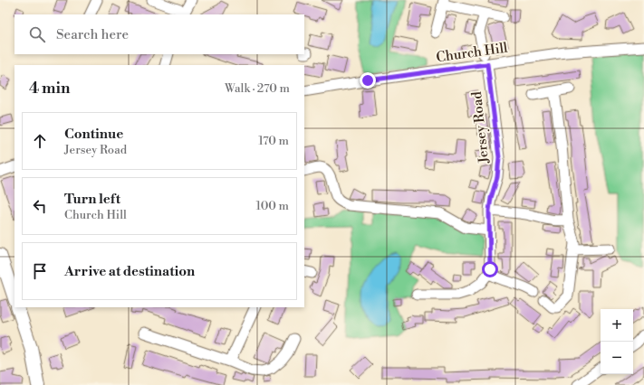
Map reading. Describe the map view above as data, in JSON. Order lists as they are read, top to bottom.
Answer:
{
  "streets": {
    "street": ["Church Hill", "Jersey Road"]
  },
  "crossings": [
    ["Church Hill", "Jersey Road"]
  ],
  "page": {
    "search": "Search here",
    "heading": ["4 min", "Walk · 270 m"],
    "list": [
      ["Continue", "Jersey Road", "170 m"],
      ["Turn left", "Church Hill", "100 m"],
      "Arrive at destination"
    ],
    "map_buttons": ["+", "−"]
  }
}
